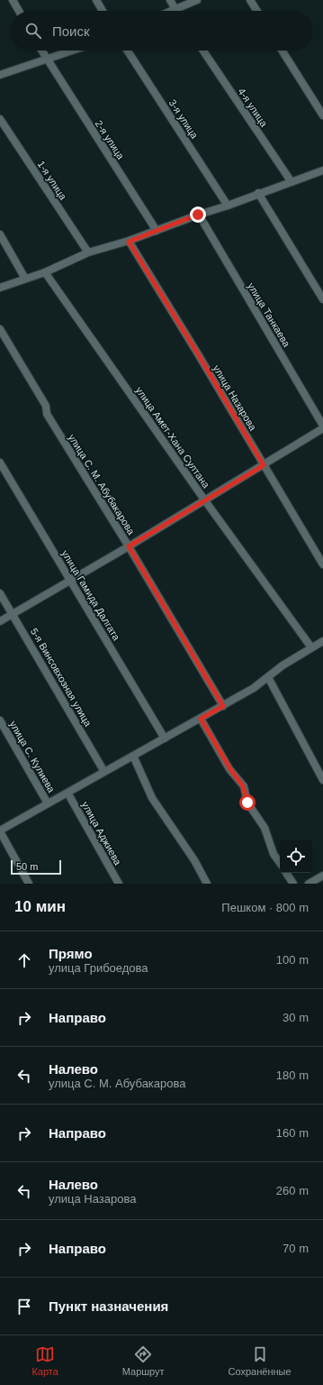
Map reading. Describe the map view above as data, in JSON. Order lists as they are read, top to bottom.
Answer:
{
  "streets": {
    "street": [
      "4-я улица",
      "3-я улица",
      "2-я улица",
      "1-я улица",
      "улица Танкаева",
      "улица Назарова",
      "улица Амет-Хана Султана",
      "улица С. М. Абубакарова",
      "улица Гамида Далгата",
      "5-я Винсовхозная улица",
      "улица С. Кулиева",
      "улица Аджиева"
    ]
  },
  "scale_bar": "50 m",
  "page": {
    "search": "Поиск",
    "scale": "50 m",
    "heading": ["10 мин", "Пешком · 800 m"],
    "list": [
      ["Прямо", "улица Грибоедова", "100 m"],
      ["Направо", "30 m"],
      ["Налево", "улица С. М. Абубакарова", "180 m"],
      ["Направо", "160 m"],
      ["Налево", "улица Назарова", "260 m"],
      ["Направо", "70 m"],
      "Пункт назначения"
    ],
    "nav": ["Карта", "Маршрут", "Сохранённые"]
  }
}
